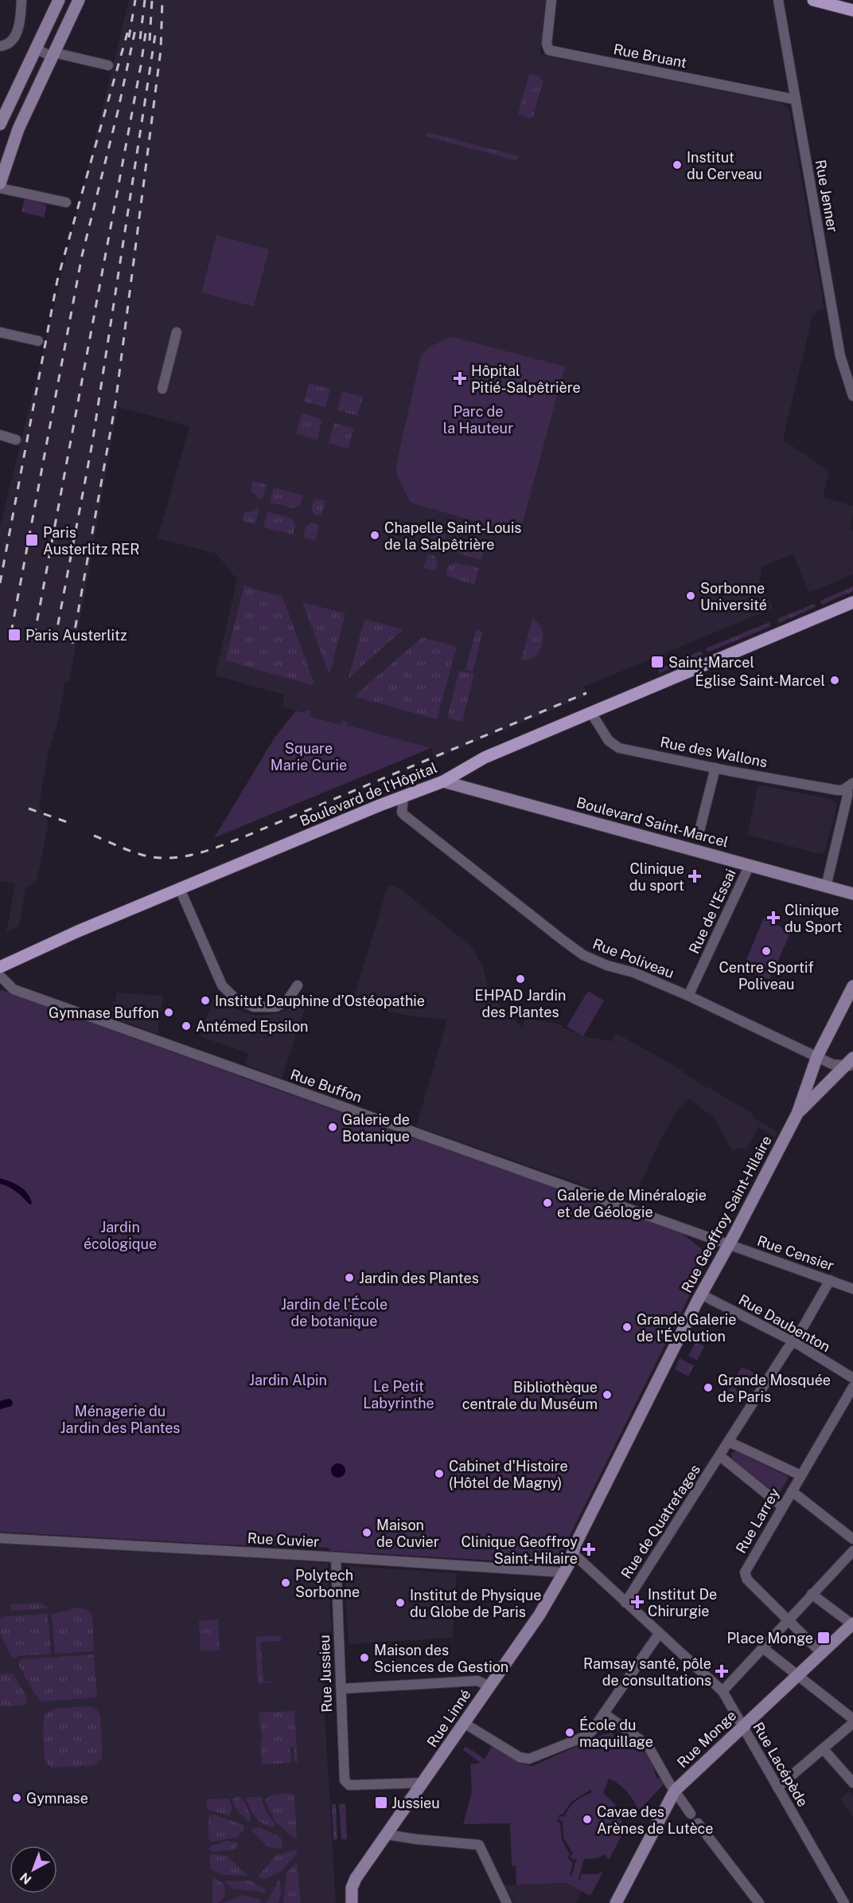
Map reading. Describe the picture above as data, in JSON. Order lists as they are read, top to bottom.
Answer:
{
  "streets": {
    "main road": ["Boulevard de l'Hôpital"],
    "street": [
      "Rue Bruant",
      "Rue Jenner",
      "Rue des Wallons",
      "Boulevard Saint-Marcel",
      "Rue de l'Essai",
      "Rue Poliveau",
      "Rue Buffon",
      "Rue Geoffroy Saint-Hilaire",
      "Rue Censier",
      "Rue Daubenton",
      "Rue Larrey",
      "Rue de Quatrefages",
      "Rue Cuvier",
      "Rue Jussieu",
      "Rue Linné",
      "Rue Monge",
      "Rue Lacépède"
    ]
  },
  "crossings": [
    ["Rue Bruant", "Rue Jenner"],
    ["Rue des Wallons", "Boulevard de l'Hôpital"],
    ["Boulevard de l'Hôpital", "Boulevard Saint-Marcel"],
    ["Boulevard de l'Hôpital", "Rue Poliveau"],
    ["Boulevard Saint-Marcel", "Rue de l'Essai"],
    ["Rue de l'Essai", "Rue Poliveau"],
    ["Rue Poliveau", "Rue Geoffroy Saint-Hilaire"],
    ["Rue Buffon", "Rue Geoffroy Saint-Hilaire"],
    ["Rue Buffon", "Rue Censier"],
    ["Rue Geoffroy Saint-Hilaire", "Rue Censier"],
    ["Rue Geoffroy Saint-Hilaire", "Rue Daubenton"],
    ["Rue Geoffroy Saint-Hilaire", "Rue Linné"],
    ["Rue Geoffroy Saint-Hilaire", "Rue Lacépède"],
    ["Rue Censier", "Rue de Quatrefages"],
    ["Rue Daubenton", "Rue de Quatrefages"],
    ["Rue Larrey", "Rue Monge"],
    ["Rue de Quatrefages", "Rue Lacépède"],
    ["Rue Cuvier", "Rue Jussieu"],
    ["Rue Cuvier", "Rue Linné"],
    ["Rue Jussieu", "Rue Linné"],
    ["Rue Linné", "Rue Lacépède"],
    ["Rue Monge", "Rue Lacépède"]
  ],
  "parks": [
    "Parc de la Hauteur",
    "Square Marie Curie",
    "Jardin écologique",
    "Jardin de l'École de botanique",
    "Jardin Alpin",
    "Le Petit Labyrinthe",
    "Ménagerie du Jardin des Plantes"
  ],
  "places": {
    "other": [
      "Institut du Cerveau",
      "Chapelle Saint-Louis de la Salpêtrière",
      "Sorbonne Université",
      "Église Saint-Marcel",
      "Centre Sportif Poliveau",
      "EHPAD Jardin des Plantes",
      "Institut Dauphine d’Ostéopathie",
      "Gymnase Buffon",
      "Antémed Epsilon",
      "Galerie de Botanique",
      "Galerie de Minéralogie et de Géologie",
      "Jardin des Plantes",
      "Grande Galerie de l'Évolution",
      "Grande Mosquée de Paris",
      "Bibliothèque centrale du Muséum",
      "Cabinet d'Histoire (Hôtel de Magny)",
      "Maison de Cuvier",
      "Polytech Sorbonne",
      "Institut de Physique du Globe de Paris",
      "Maison des Sciences de Gestion",
      "École du maquillage",
      "Gymnase",
      "Cavae des Arènes de Lutèce"
    ],
    "health": [
      "Hôpital Pitié-Salpêtrière",
      "Clinique du sport",
      "Clinique du Sport",
      "Clinique Geoffroy Saint-Hilaire",
      "Institut De Chirurgie",
      "Ramsay santé, pôle de consultations"
    ],
    "transit": [
      "Paris Austerlitz RER",
      "Paris Austerlitz",
      "Saint-Marcel",
      "Place Monge",
      "Jussieu"
    ]
  },
  "north": "bottom left"
}
